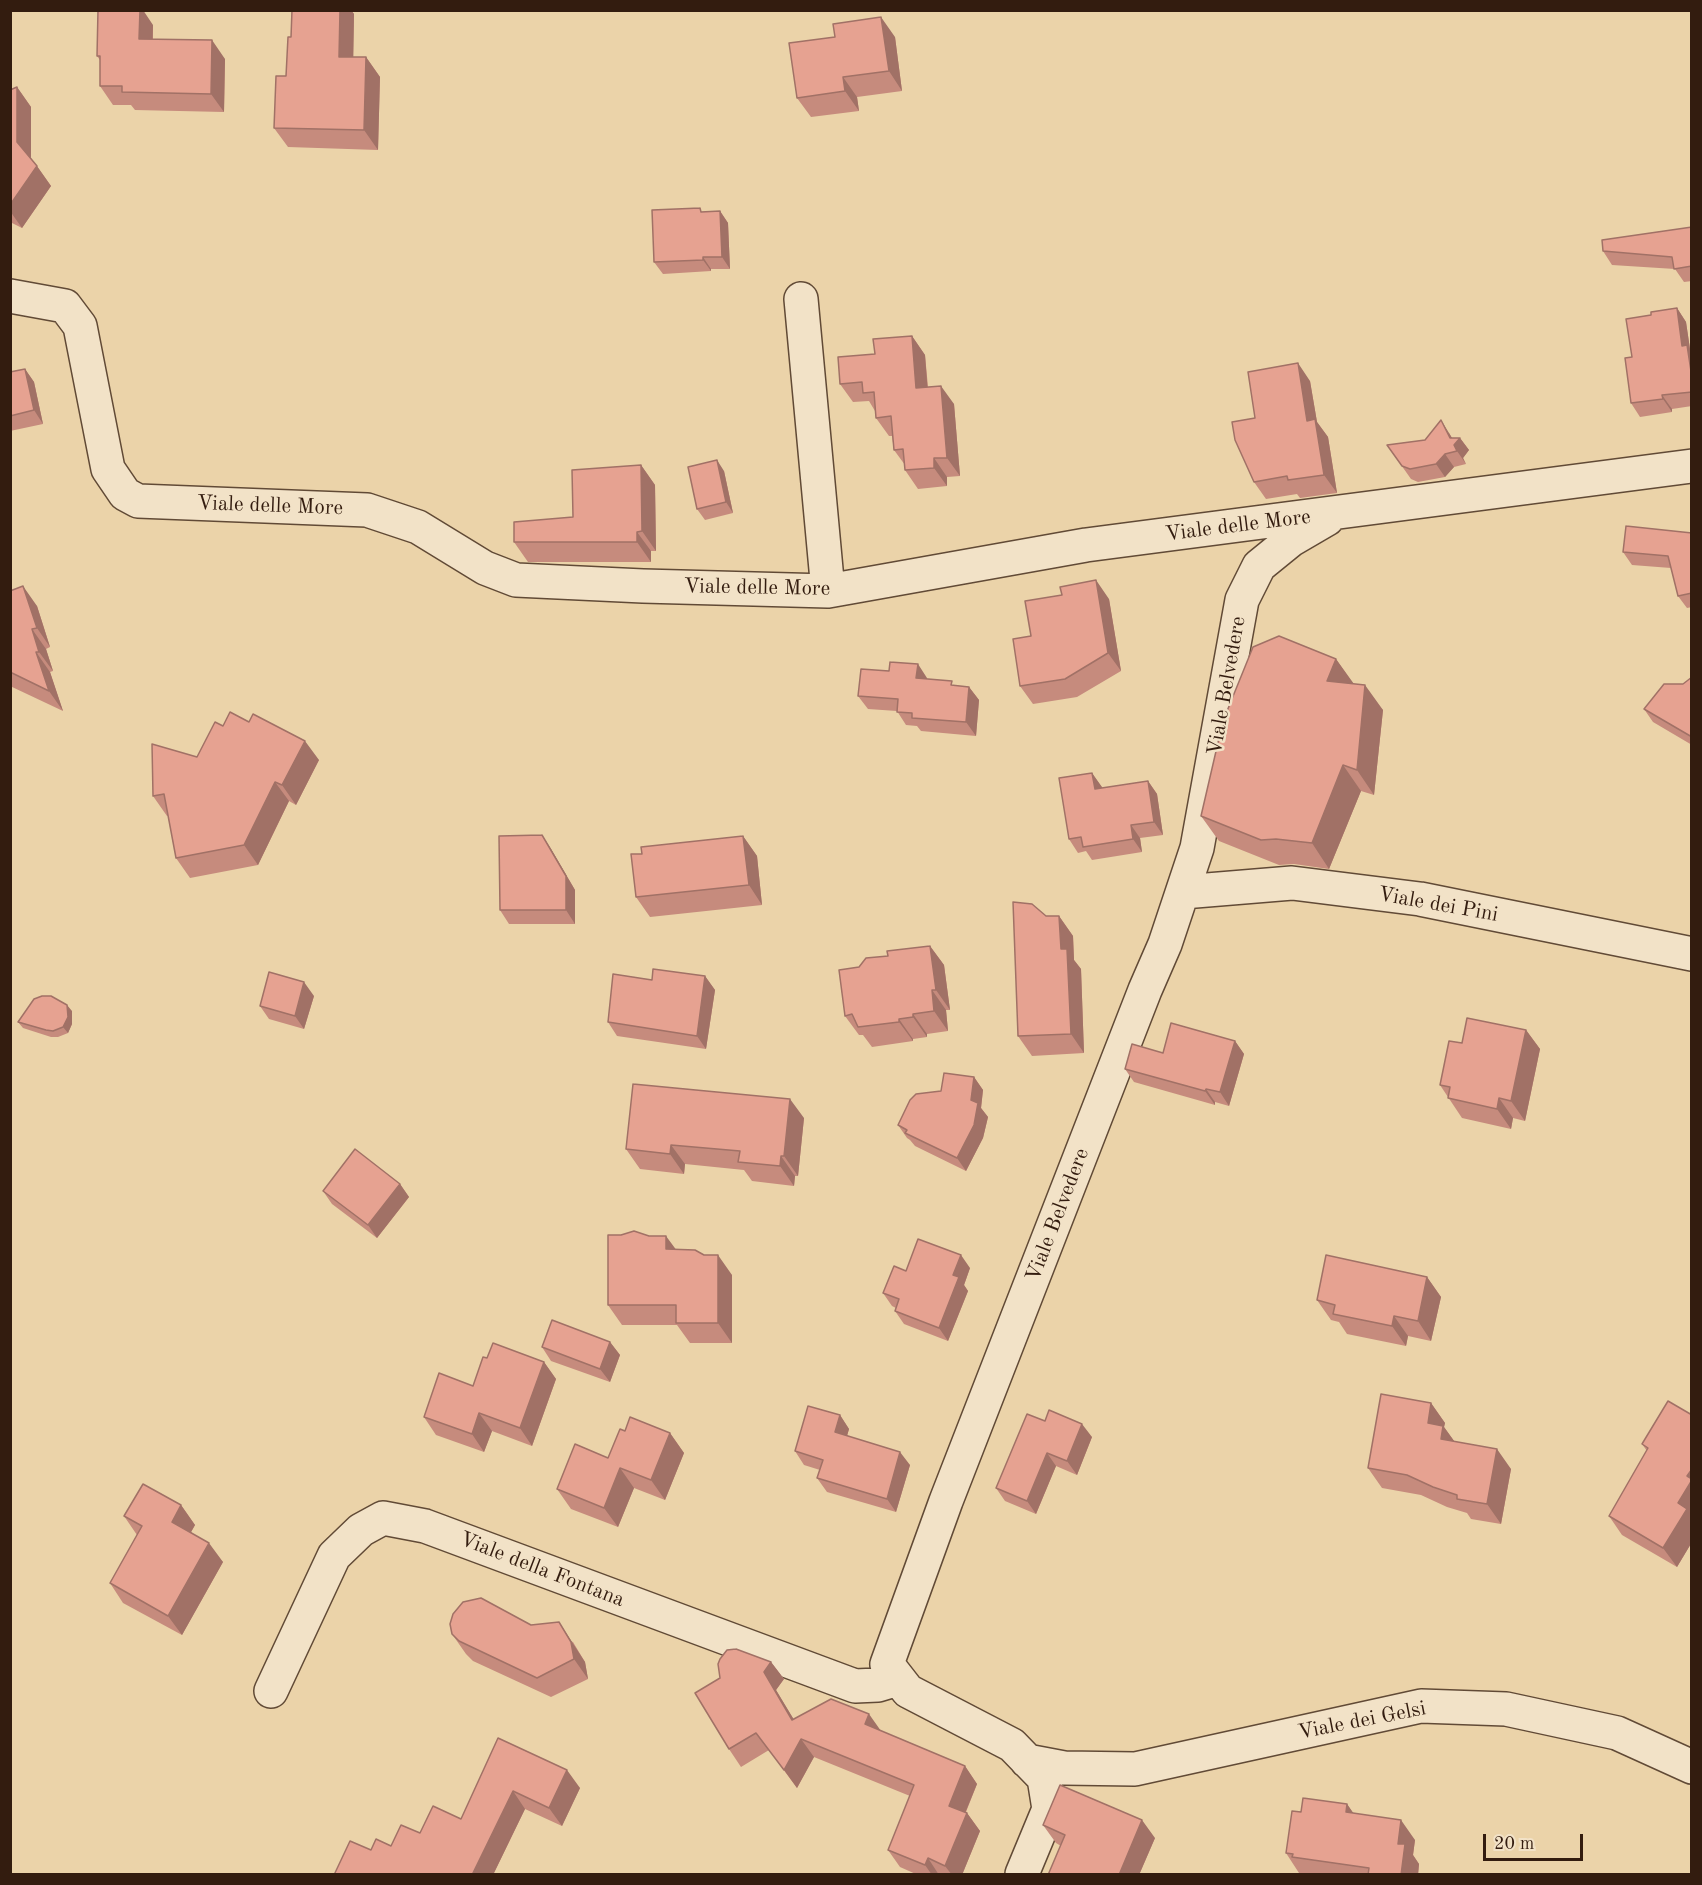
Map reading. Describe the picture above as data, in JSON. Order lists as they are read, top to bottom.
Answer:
{
  "streets": {
    "street": [
      "Viale delle More",
      "Viale Belvedere",
      "Viale dei Pini",
      "Viale della Fontana",
      "Viale dei Gelsi"
    ]
  },
  "crossings": [
    ["Viale delle More", "Viale Belvedere"],
    ["Viale Belvedere", "Viale dei Pini"],
    ["Viale Belvedere", "Viale della Fontana"]
  ],
  "scale_bar": "20 m"
}
